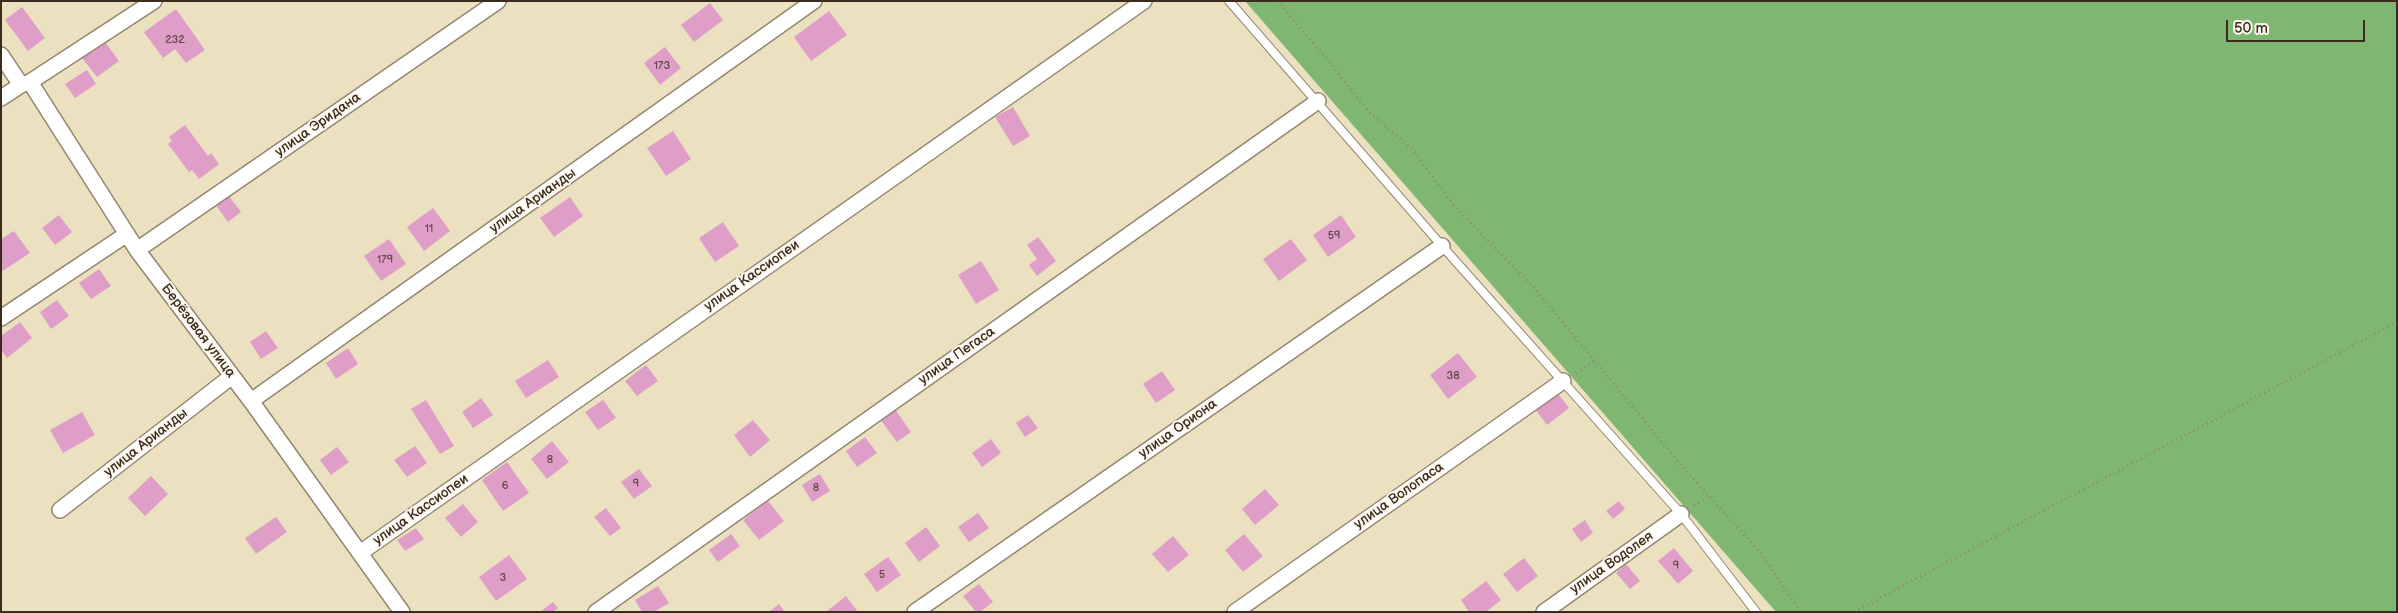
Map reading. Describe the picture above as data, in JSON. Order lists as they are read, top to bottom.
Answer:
{
  "streets": {
    "street": [
      "улица Эридана",
      "улица Арианды",
      "улица Кассиопеи",
      "Берёзовая улица",
      "улица Пегаса",
      "улица Ориона",
      "улица Волопаса",
      "улица Водолея"
    ]
  },
  "crossings": [
    ["улица Эридана", "Берёзовая улица"],
    ["улица Арианды", "Берёзовая улица"],
    ["улица Кассиопеи", "Берёзовая улица"]
  ],
  "house_numbers": [
    "232",
    "173",
    "11",
    "59",
    "179",
    "38",
    "8",
    "9",
    "6",
    "8",
    "9",
    "5",
    "3"
  ],
  "scale_bar": "50 m"
}
